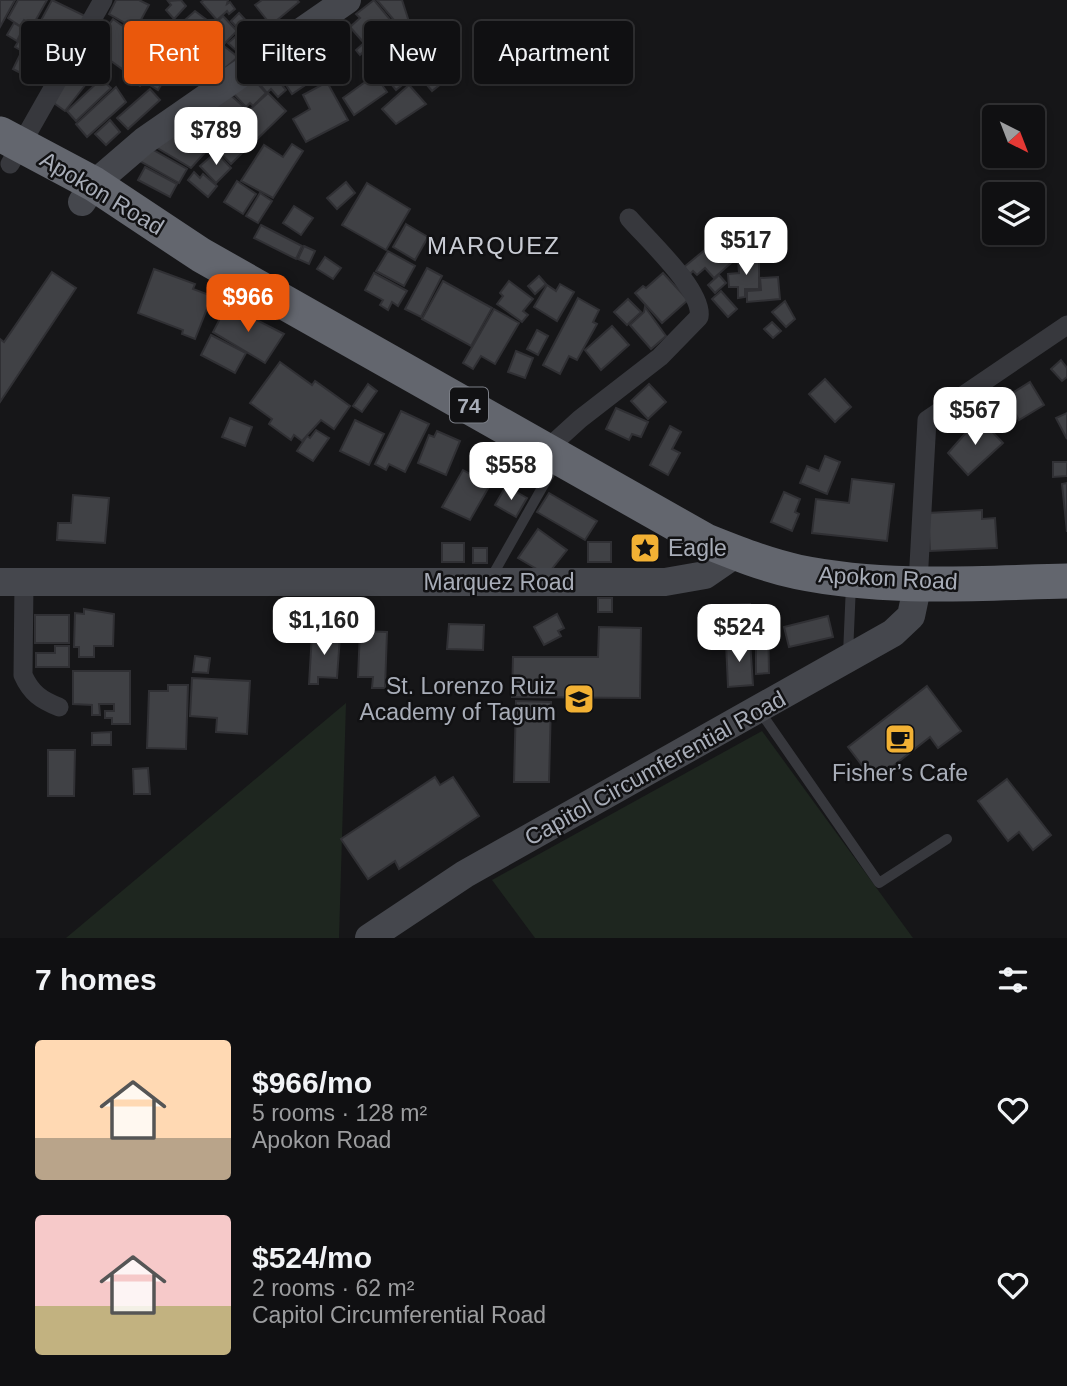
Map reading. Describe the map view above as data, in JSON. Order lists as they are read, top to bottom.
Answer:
{
  "streets": {
    "highway": ["Apokon Road", "74"],
    "main road": ["Marquez Road", "Capitol Circumferential Road"]
  },
  "crossings": [
    ["Apokon Road", "Marquez Road"],
    ["Apokon Road", "Capitol Circumferential Road"]
  ],
  "districts": ["MARQUEZ"],
  "places": {
    "place": ["Eagle"],
    "school or university": ["St. Lorenzo Ruiz Academy of Tagum"],
    "cafe": ["Fisher’s Cafe"]
  },
  "north": "bottom right",
  "page": {
    "chip": [
      "Buy",
      "Rent",
      "Filters",
      "New",
      "Apartment"
    ],
    "price": [
      "$789",
      "$517",
      "$966",
      "$567",
      "$558",
      "$1,160",
      "$524"
    ],
    "heading": "7 homes",
    "list": [
      {
        "name": "$966/mo",
        "note": "5 rooms · 128 m² · Apokon Road"
      },
      {
        "name": "$524/mo",
        "note": "2 rooms · 62 m² · Capitol Circumferential Road"
      }
    ]
  }
}
